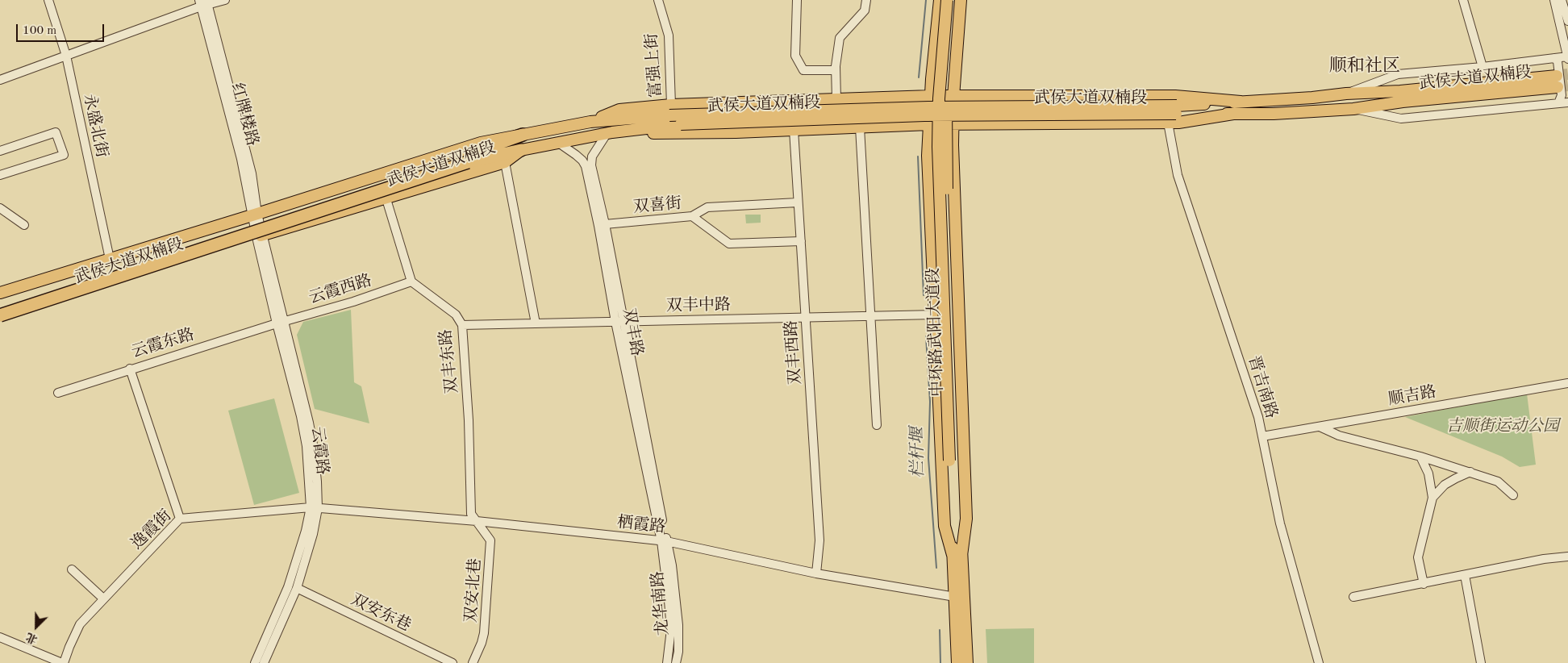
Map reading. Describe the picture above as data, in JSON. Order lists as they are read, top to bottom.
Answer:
{
  "streets": {
    "main road": ["武侯大道双楠段", "中环路武阳大道段"],
    "street": [
      "富强上街",
      "红牌楼路",
      "永盛北街",
      "双喜街",
      "云霞西路",
      "双丰中路",
      "双丰路",
      "云霞东路",
      "双丰西路",
      "双丰东路",
      "晋吉南路",
      "顺吉路",
      "云霞路",
      "栖霞路",
      "逸霞街",
      "双安北巷",
      "龙华南路",
      "双安东巷"
    ]
  },
  "crossings": [
    ["富强上街", "武侯大道双楠段"],
    ["武侯大道双楠段", "红牌楼路"],
    ["武侯大道双楠段", "永盛北街"],
    ["武侯大道双楠段", "双丰路"],
    ["武侯大道双楠段", "云霞路"],
    ["红牌楼路", "云霞路"],
    ["双喜街", "双丰路"],
    ["双喜街", "双丰西路"],
    ["云霞西路", "云霞东路"],
    ["云霞西路", "双丰东路"],
    ["云霞西路", "云霞路"],
    ["双丰中路", "双丰路"],
    ["双丰中路", "双丰西路"],
    ["双丰中路", "双丰东路"],
    ["双丰路", "栖霞路"],
    ["双丰路", "龙华南路"],
    ["中环路武阳大道段", "栖霞路"],
    ["云霞东路", "云霞路"],
    ["双丰西路", "栖霞路"],
    ["双丰东路", "栖霞路"],
    ["双丰东路", "双安北巷"],
    ["晋吉南路", "顺吉路"],
    ["云霞路", "栖霞路"],
    ["云霞路", "逸霞街"],
    ["栖霞路", "逸霞街"],
    ["栖霞路", "双安北巷"],
    ["栖霞路", "龙华南路"]
  ],
  "districts": ["顺和社区"],
  "water": ["栏杆堰"],
  "parks": ["吉顺街运动公园"],
  "scale_bar": "100 m",
  "north": "bottom left"
}
